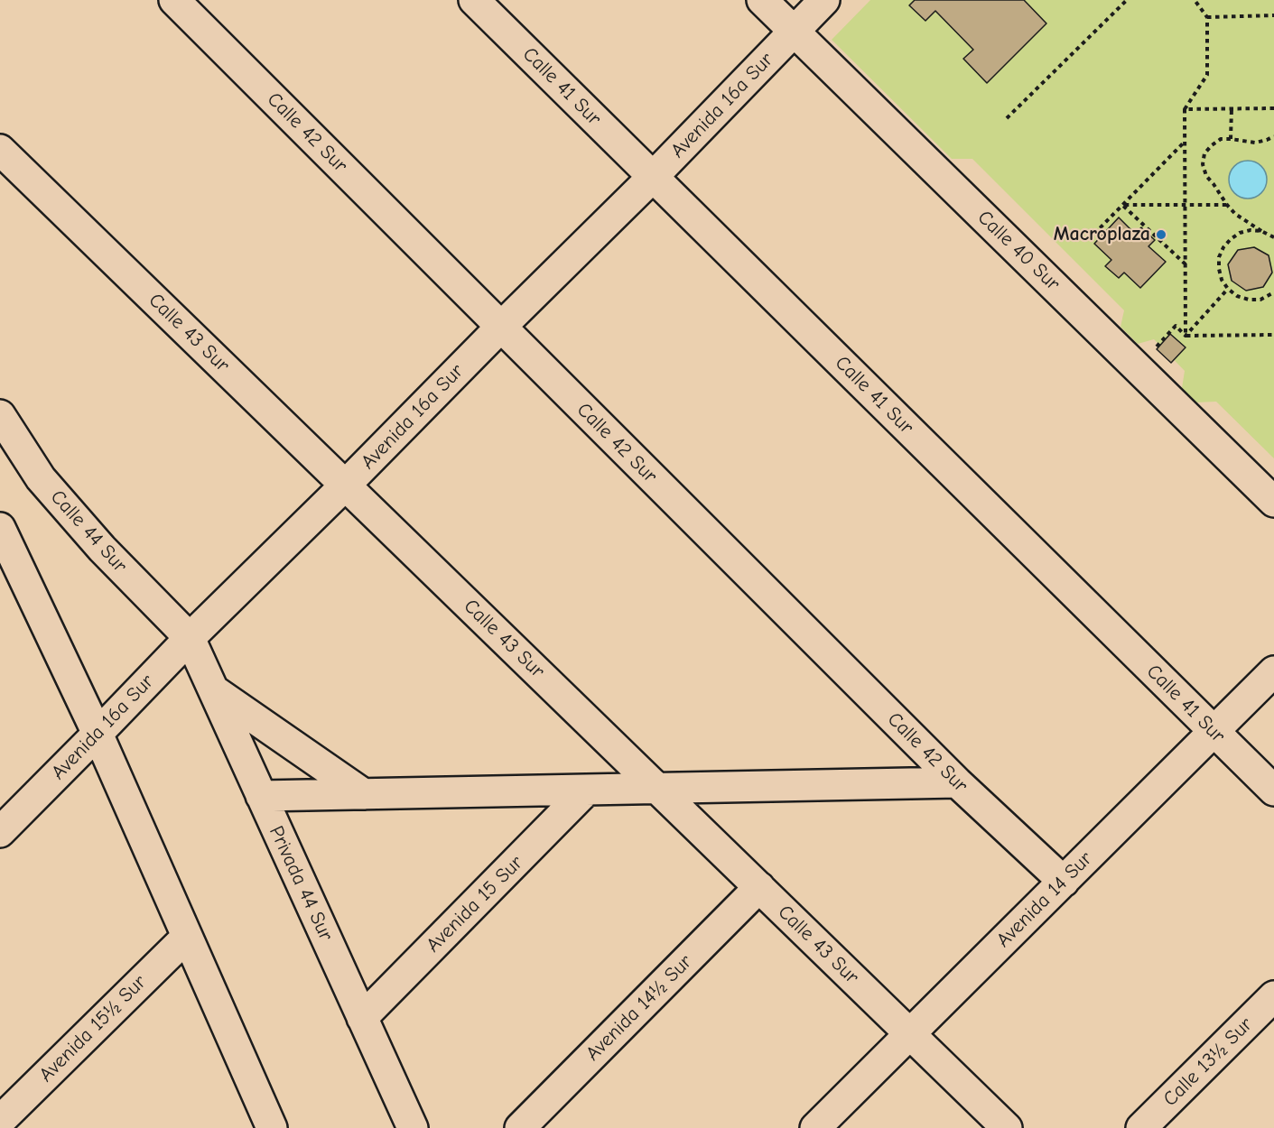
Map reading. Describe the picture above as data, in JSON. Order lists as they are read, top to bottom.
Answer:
{
  "streets": {
    "street": [
      "Calle 41 Sur",
      "Avenida 16a Sur",
      "Calle 42 Sur",
      "Calle 40 Sur",
      "Calle 43 Sur",
      "Calle 44 Sur",
      "Privada 44 Sur",
      "Avenida 14 Sur",
      "Avenida 15 Sur",
      "Avenida 14½ Sur",
      "Avenida 15½ Sur",
      "Calle 13½ Sur"
    ]
  },
  "crossings": [
    ["Calle 41 Sur", "Avenida 16a Sur"],
    ["Calle 41 Sur", "Avenida 14 Sur"],
    ["Avenida 16a Sur", "Calle 42 Sur"],
    ["Avenida 16a Sur", "Calle 40 Sur"],
    ["Avenida 16a Sur", "Calle 43 Sur"],
    ["Avenida 16a Sur", "Calle 44 Sur"],
    ["Avenida 16a Sur", "Privada 44 Sur"],
    ["Calle 42 Sur", "Avenida 14 Sur"],
    ["Calle 43 Sur", "Avenida 14 Sur"],
    ["Calle 43 Sur", "Avenida 14½ Sur"],
    ["Calle 44 Sur", "Privada 44 Sur"],
    ["Privada 44 Sur", "Avenida 15 Sur"]
  ],
  "places": ["Macroplaza"]
}
